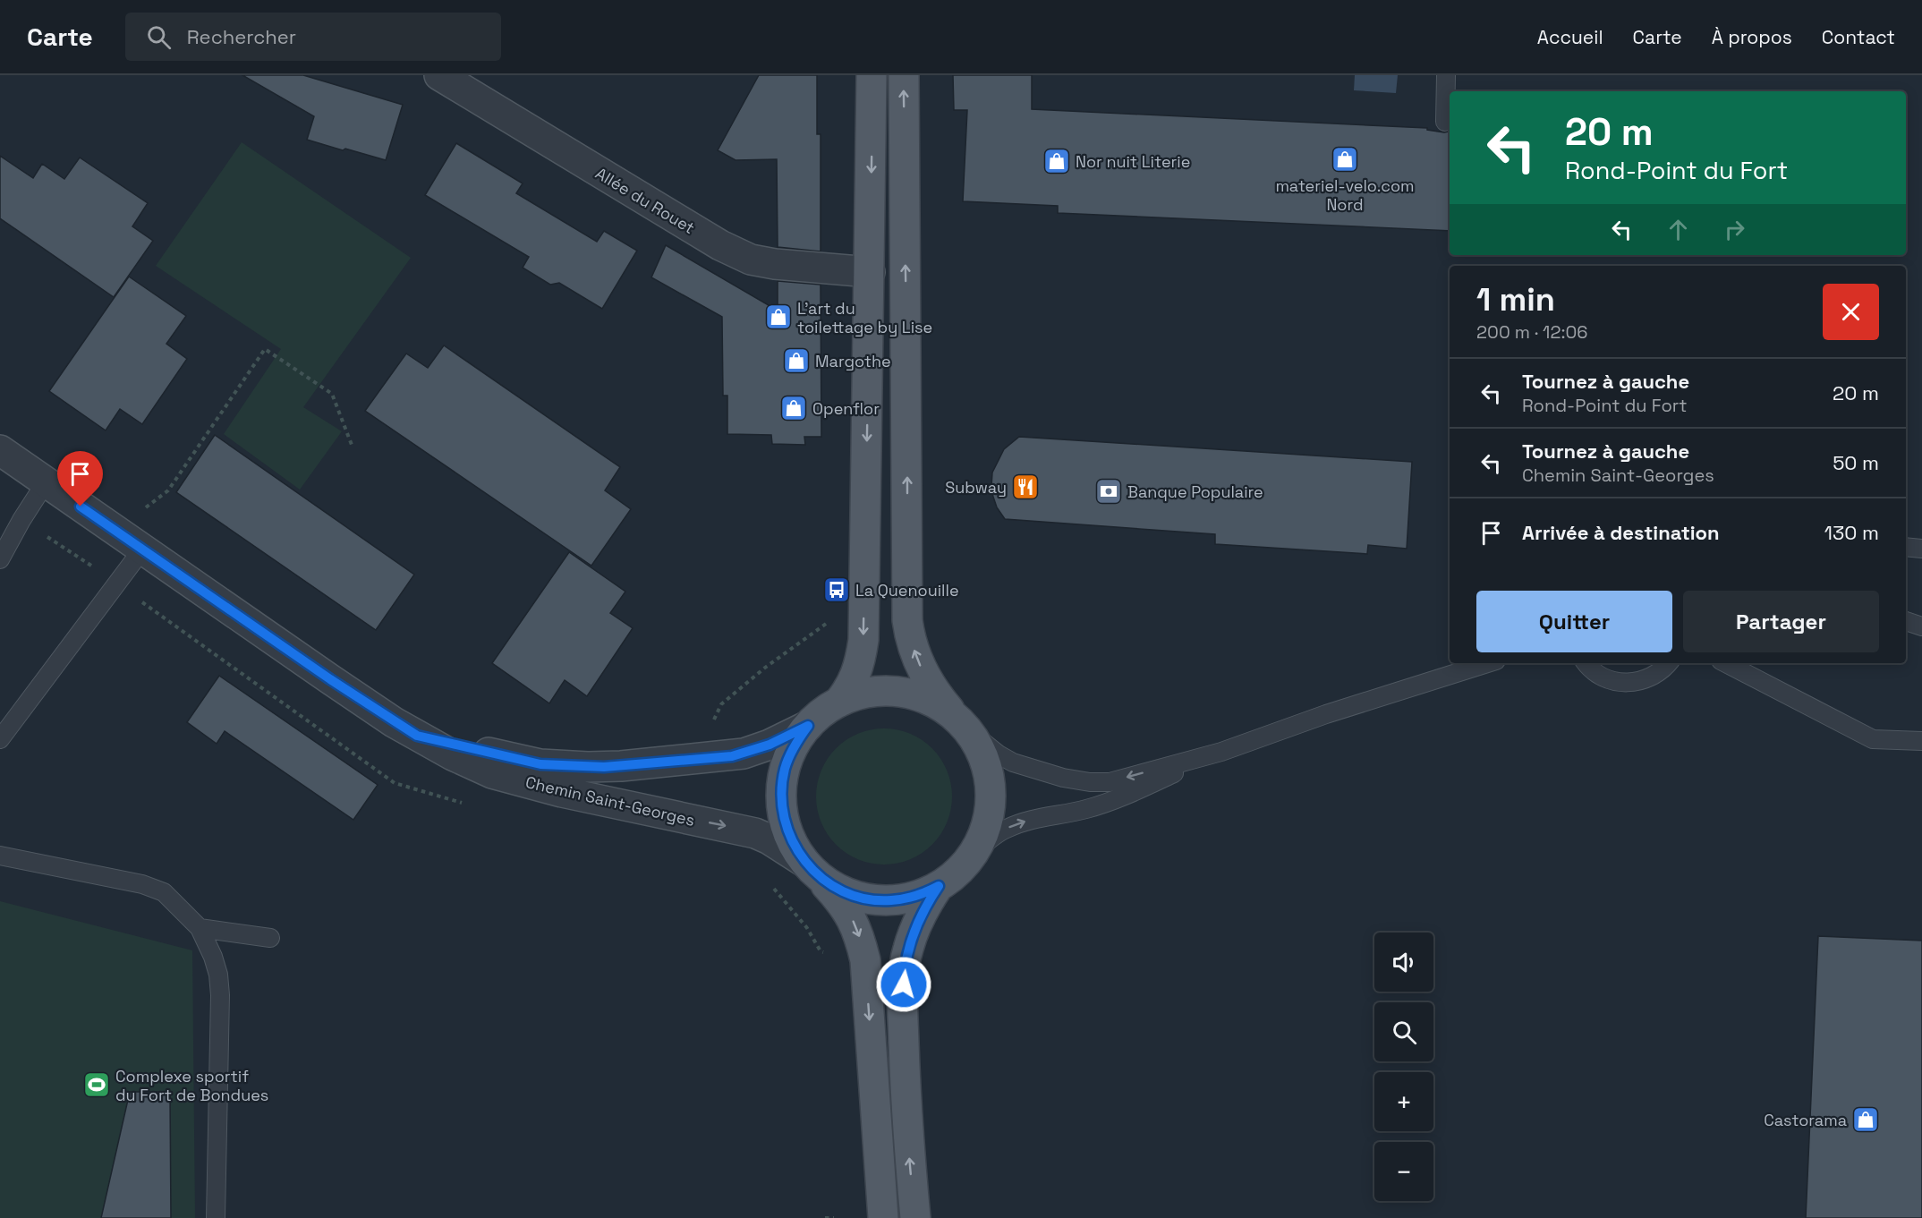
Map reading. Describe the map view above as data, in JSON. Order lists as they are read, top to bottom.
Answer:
{
  "streets": {
    "street": ["Allée du Rouet", "Chemin Saint-Georges"]
  },
  "places": {
    "shop": [
      "materiel-velo.com Nord",
      "Nor nuit Literie",
      "L’art du toilettage by Lise",
      "Margothe",
      "Openflor",
      "Castorama"
    ],
    "restaurant": ["Subway"],
    "bank": ["Banque Populaire"],
    "bus stop": ["La Quenouille"],
    "sports": ["Complexe sportif du Fort de Bondues"]
  },
  "page": {
    "header": "Carte",
    "search": "Rechercher",
    "nav": [
      "Accueil",
      "Carte",
      "À propos",
      "Contact"
    ],
    "turn": ["20 m", "Rond-Point du Fort"],
    "heading": ["1 min", "200 m · 12:06"],
    "list": [
      {
        "name": "Tournez à gauche",
        "note": "Rond-Point du Fort",
        "value": "20 m"
      },
      {
        "name": "Tournez à gauche",
        "note": "Chemin Saint-Georges",
        "value": "50 m"
      },
      {
        "name": "Arrivée à destination",
        "value": "130 m"
      }
    ],
    "buttons": ["Quitter", "Partager"],
    "map_buttons": ["+", "−"]
  }
}
